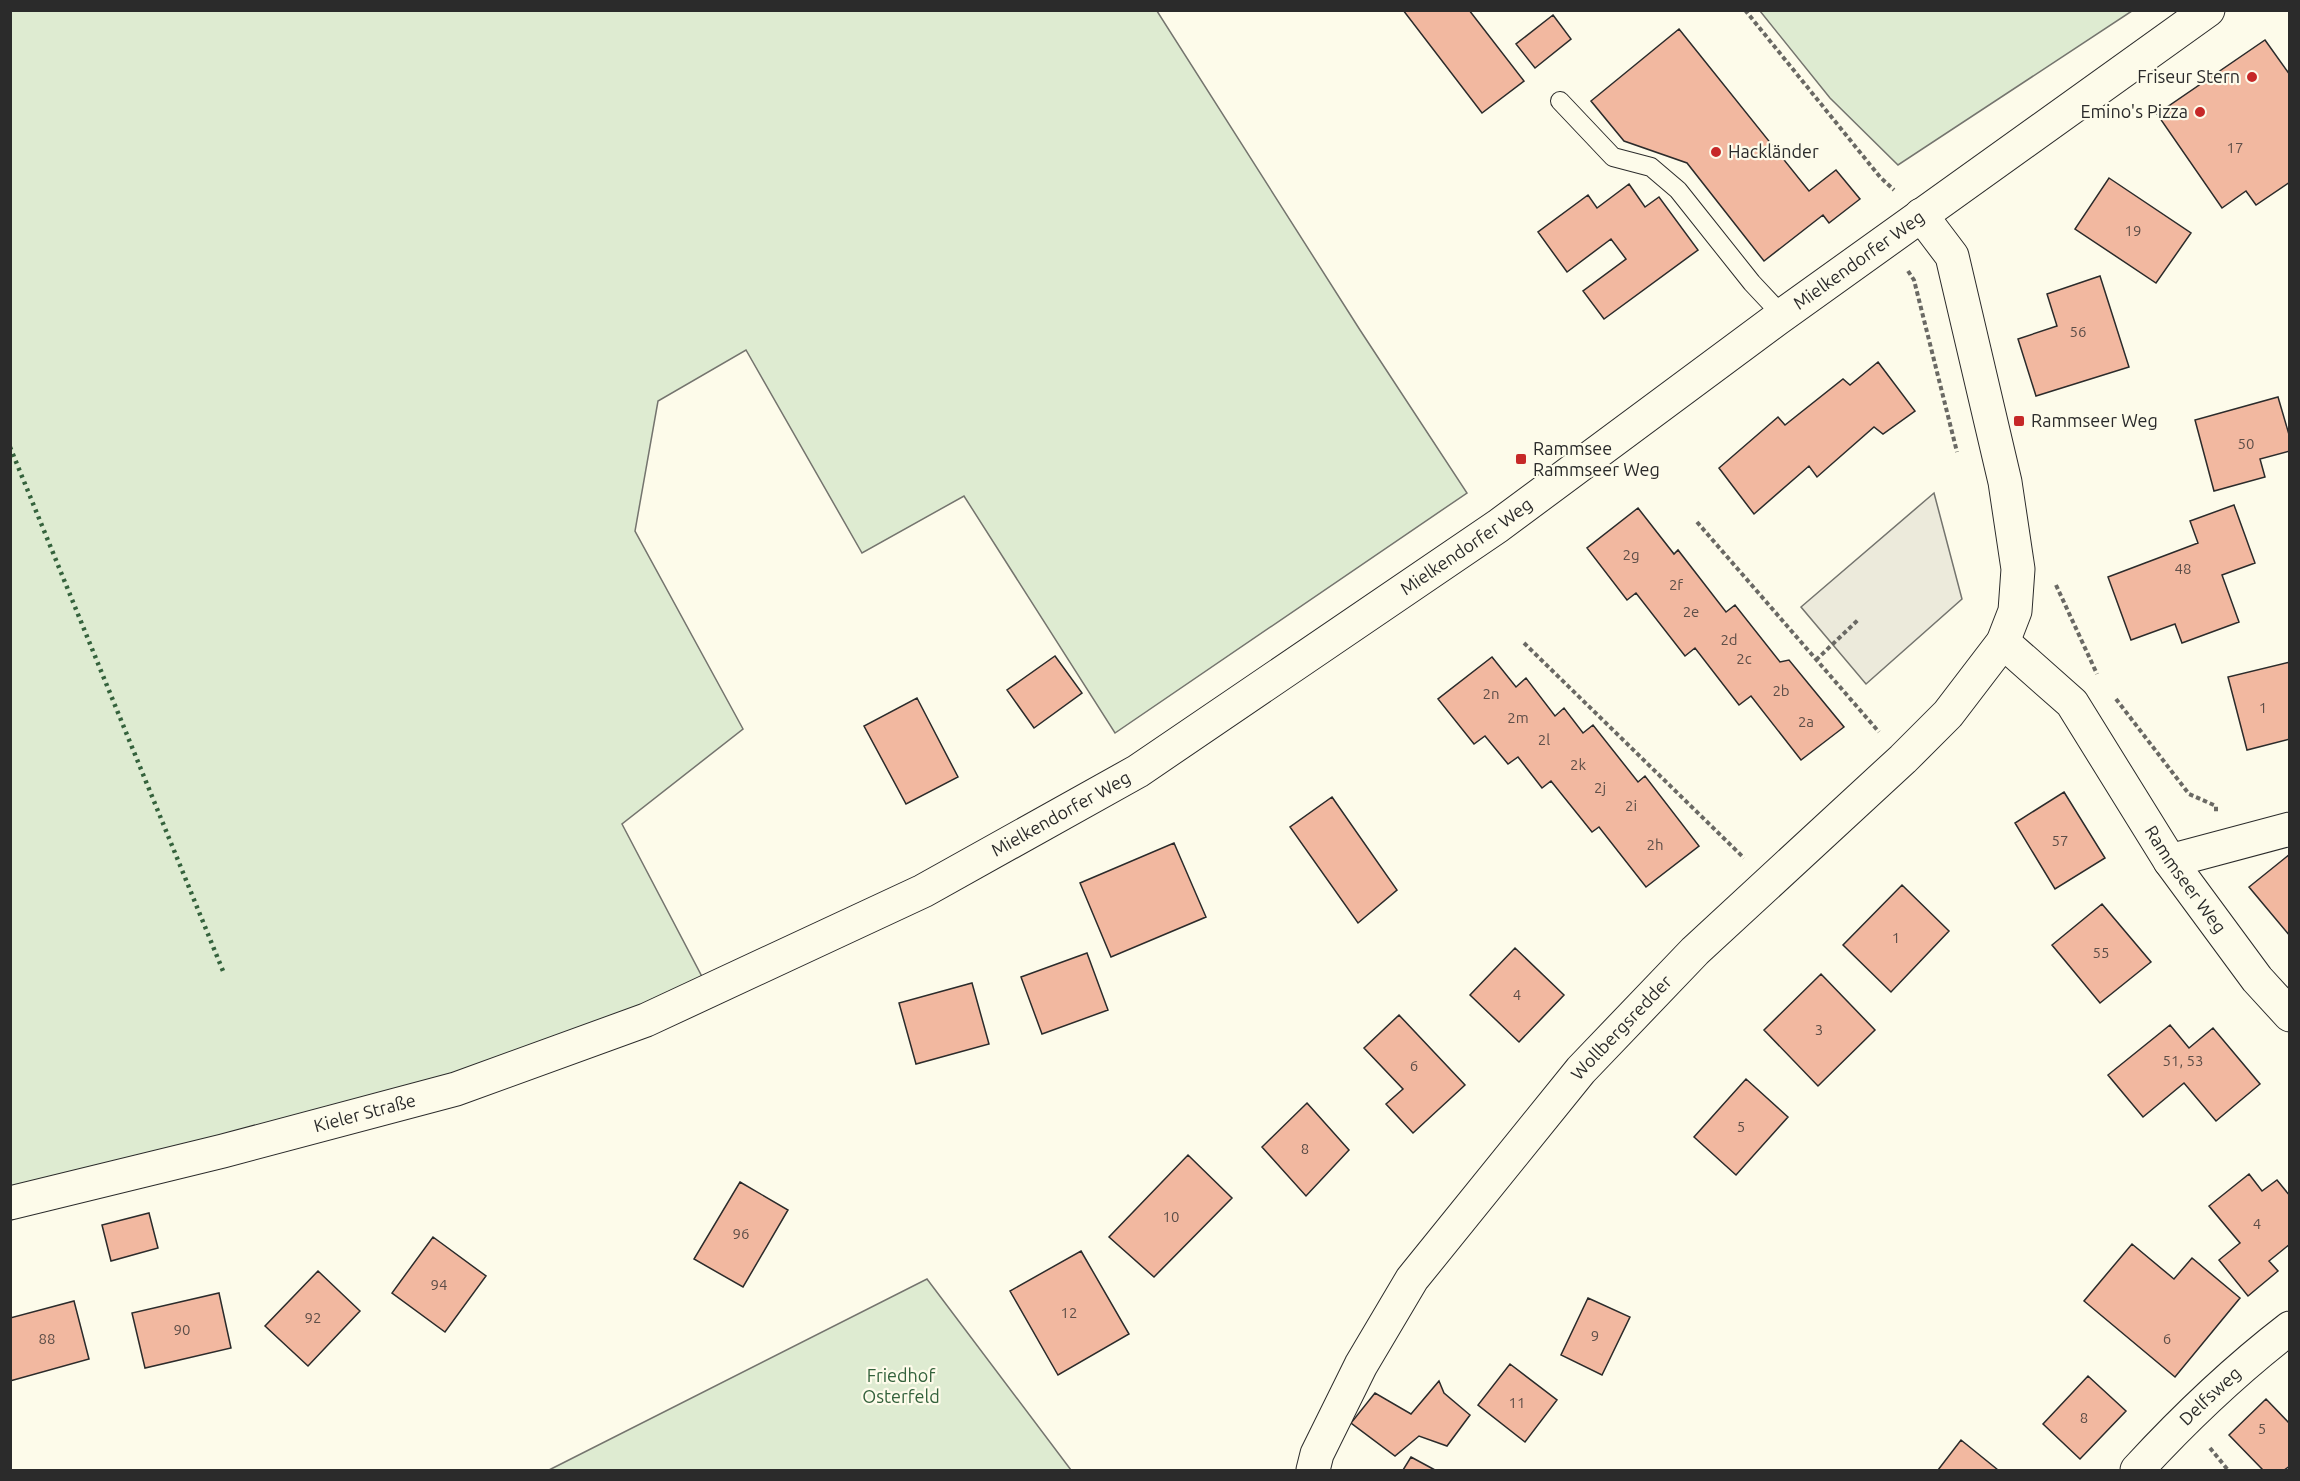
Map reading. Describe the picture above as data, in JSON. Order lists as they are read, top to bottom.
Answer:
{
  "streets": {
    "street": [
      "Mielkendorfer Weg",
      "Rammseer Weg",
      "Wollbergsredder",
      "Kieler Straße",
      "Delfsweg"
    ]
  },
  "crossings": [
    ["Mielkendorfer Weg", "Kieler Straße"],
    ["Rammseer Weg", "Wollbergsredder"]
  ],
  "parks": ["Friedhof Osterfeld"],
  "places": {
    "other": ["Friseur Stern", "Emino's Pizza", "Hackländer"],
    "transit": ["Rammseer Weg", "Rammsee Rammseer Weg"]
  },
  "house_numbers": [
    "17",
    "19",
    "56",
    "50",
    "2g",
    "48",
    "2f",
    "2e",
    "2d",
    "2c",
    "2b",
    "2n",
    "1",
    "2m",
    "2a",
    "2l",
    "2k",
    "2j",
    "2i",
    "57",
    "2h",
    "1",
    "55",
    "4",
    "3",
    "51, 53",
    "6",
    "5",
    "8",
    "10",
    "4",
    "96",
    "94",
    "12",
    "92",
    "90",
    "9",
    "88",
    "6",
    "11",
    "8",
    "5"
  ]
}
